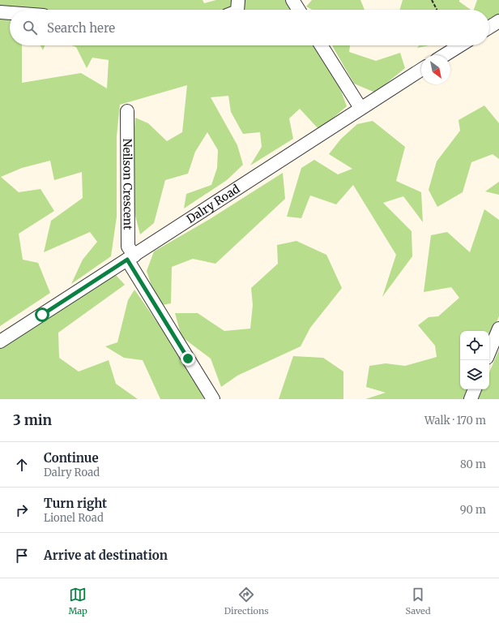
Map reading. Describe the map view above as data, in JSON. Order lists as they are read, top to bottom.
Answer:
{
  "streets": {
    "street": ["Neilson Crescent", "Dalry Road"]
  },
  "crossings": [
    ["Neilson Crescent", "Dalry Road"]
  ],
  "north": "bottom right",
  "page": {
    "search": "Search here",
    "heading": ["3 min", "Walk · 170 m"],
    "list": [
      ["Continue", "Dalry Road", "80 m"],
      ["Turn right", "Lionel Road", "90 m"],
      "Arrive at destination"
    ],
    "nav": ["Map", "Directions", "Saved"]
  }
}
